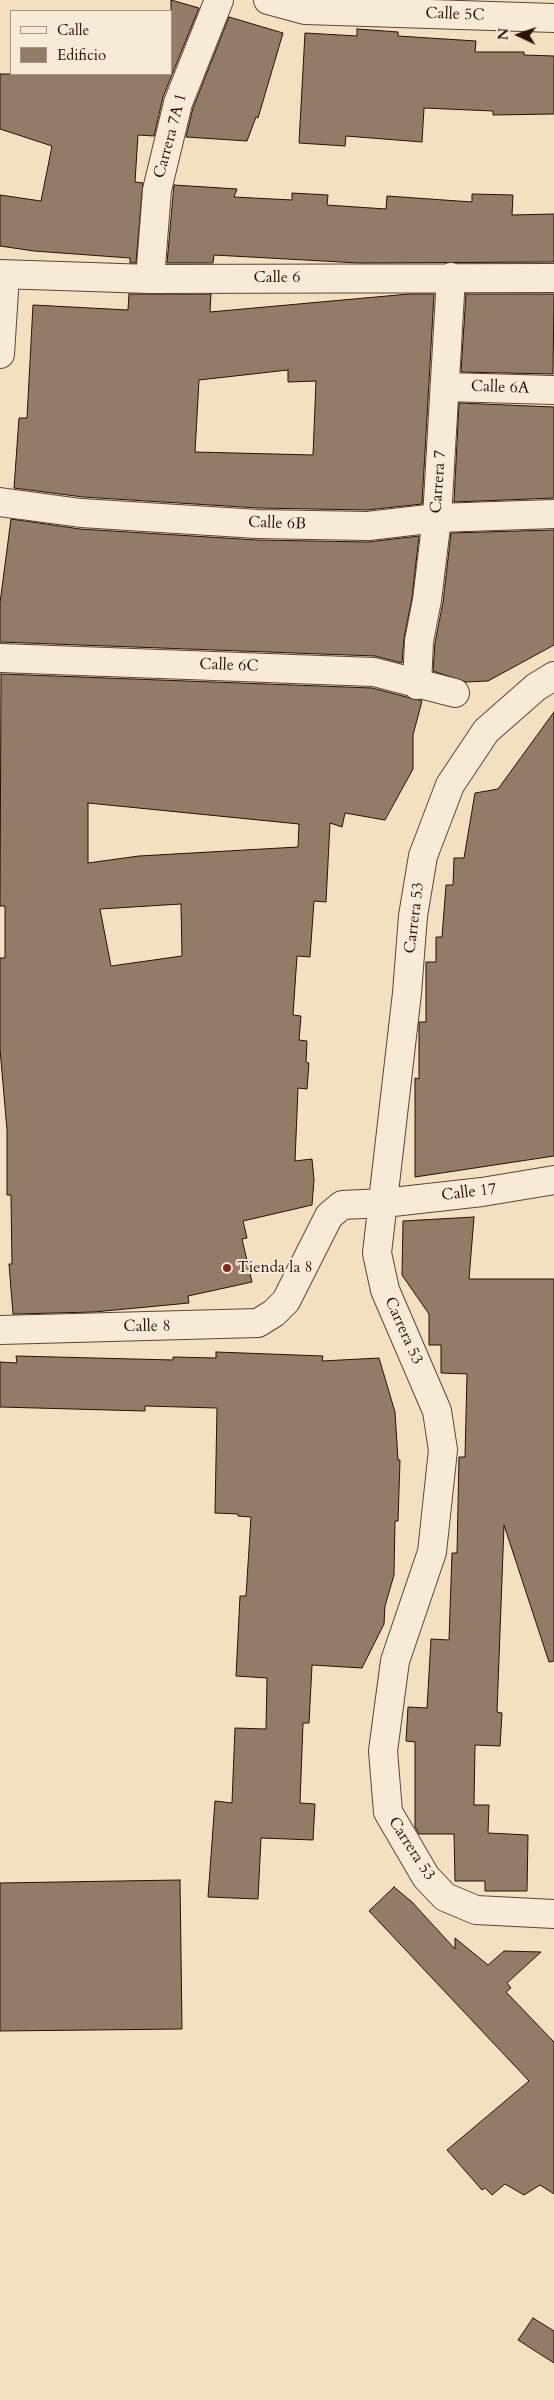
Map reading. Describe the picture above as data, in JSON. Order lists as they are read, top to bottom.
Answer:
{
  "streets": {
    "street": [
      "Calle 5C",
      "Carrera 7A 1",
      "Calle 6",
      "Calle 6A",
      "Carrera 7",
      "Calle 6B",
      "Calle 6C",
      "Carrera 53",
      "Calle 17",
      "Calle 8"
    ]
  },
  "crossings": [
    ["Carrera 7A 1", "Calle 6"],
    ["Calle 6", "Carrera 7"],
    ["Calle 6A", "Carrera 7"],
    ["Carrera 7", "Calle 6B"],
    ["Carrera 7", "Calle 6C"],
    ["Carrera 53", "Calle 17"],
    ["Calle 17", "Calle 8"]
  ],
  "places": ["Tienda la 8"],
  "legend": ["Calle", "Edificio"],
  "north": "left"
}
